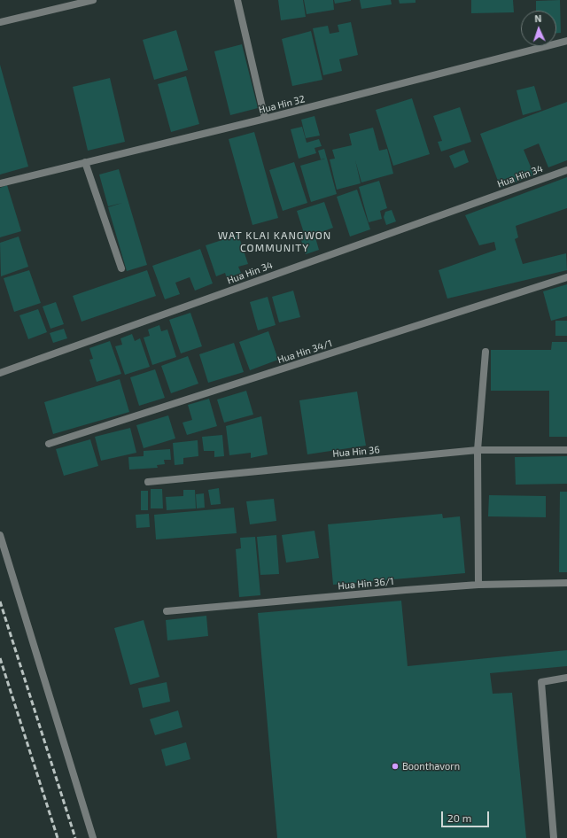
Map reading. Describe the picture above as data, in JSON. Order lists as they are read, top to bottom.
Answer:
{
  "streets": {
    "street": [
      "Hua Hin 32",
      "Hua Hin 34",
      "Hua Hin 34/1",
      "Hua Hin 36",
      "Hua Hin 36/1"
    ]
  },
  "districts": ["WAT KLAI KANGWON COMMUNITY"],
  "places": ["Boonthavorn"],
  "scale_bar": "20 m",
  "north": "top"
}
